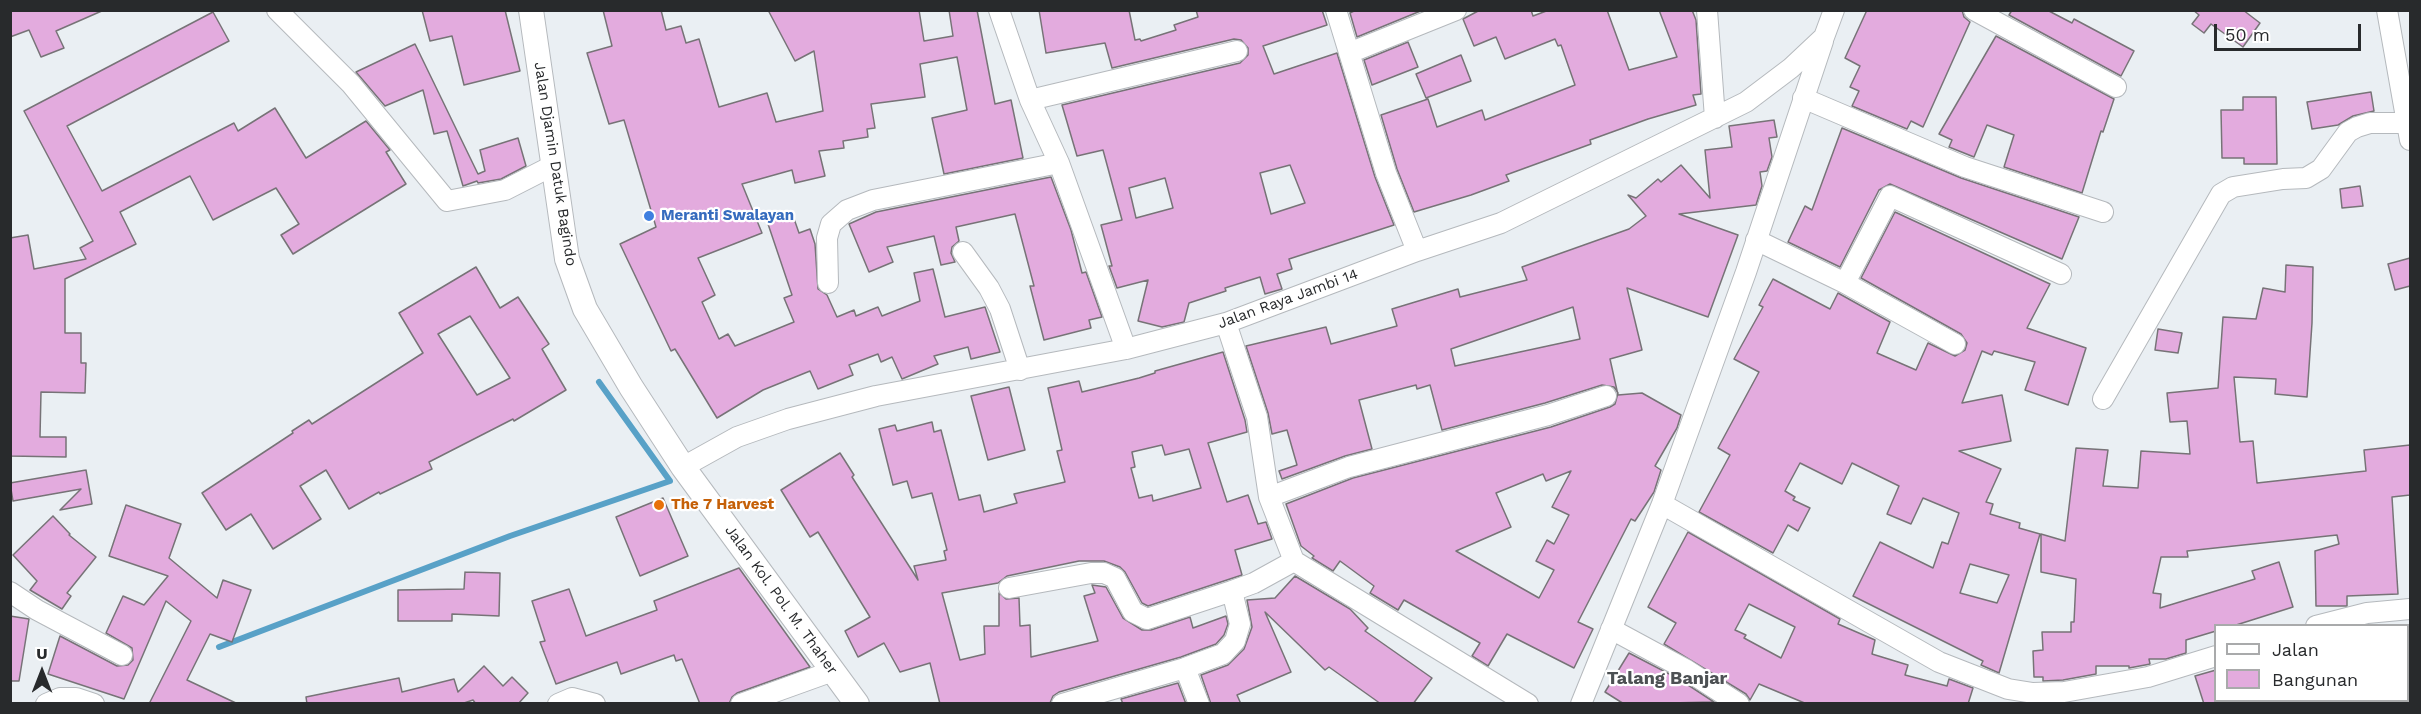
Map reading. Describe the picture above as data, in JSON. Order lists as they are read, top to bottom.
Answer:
{
  "streets": {
    "street": ["Jalan Djamin Datuk Bagindo", "Jalan Raya Jambi 14", "Jalan Kol. Pol. M. Thaher"]
  },
  "crossings": [
    ["Jalan Djamin Datuk Bagindo", "Jalan Raya Jambi 14"],
    ["Jalan Djamin Datuk Bagindo", "Jalan Kol. Pol. M. Thaher"],
    ["Jalan Raya Jambi 14", "Jalan Kol. Pol. M. Thaher"]
  ],
  "districts": ["Talang Banjar"],
  "places": ["Meranti Swalayan", "The 7 Harvest"],
  "legend": ["Jalan", "Bangunan"],
  "scale_bar": "50 m",
  "north": "top"
}
